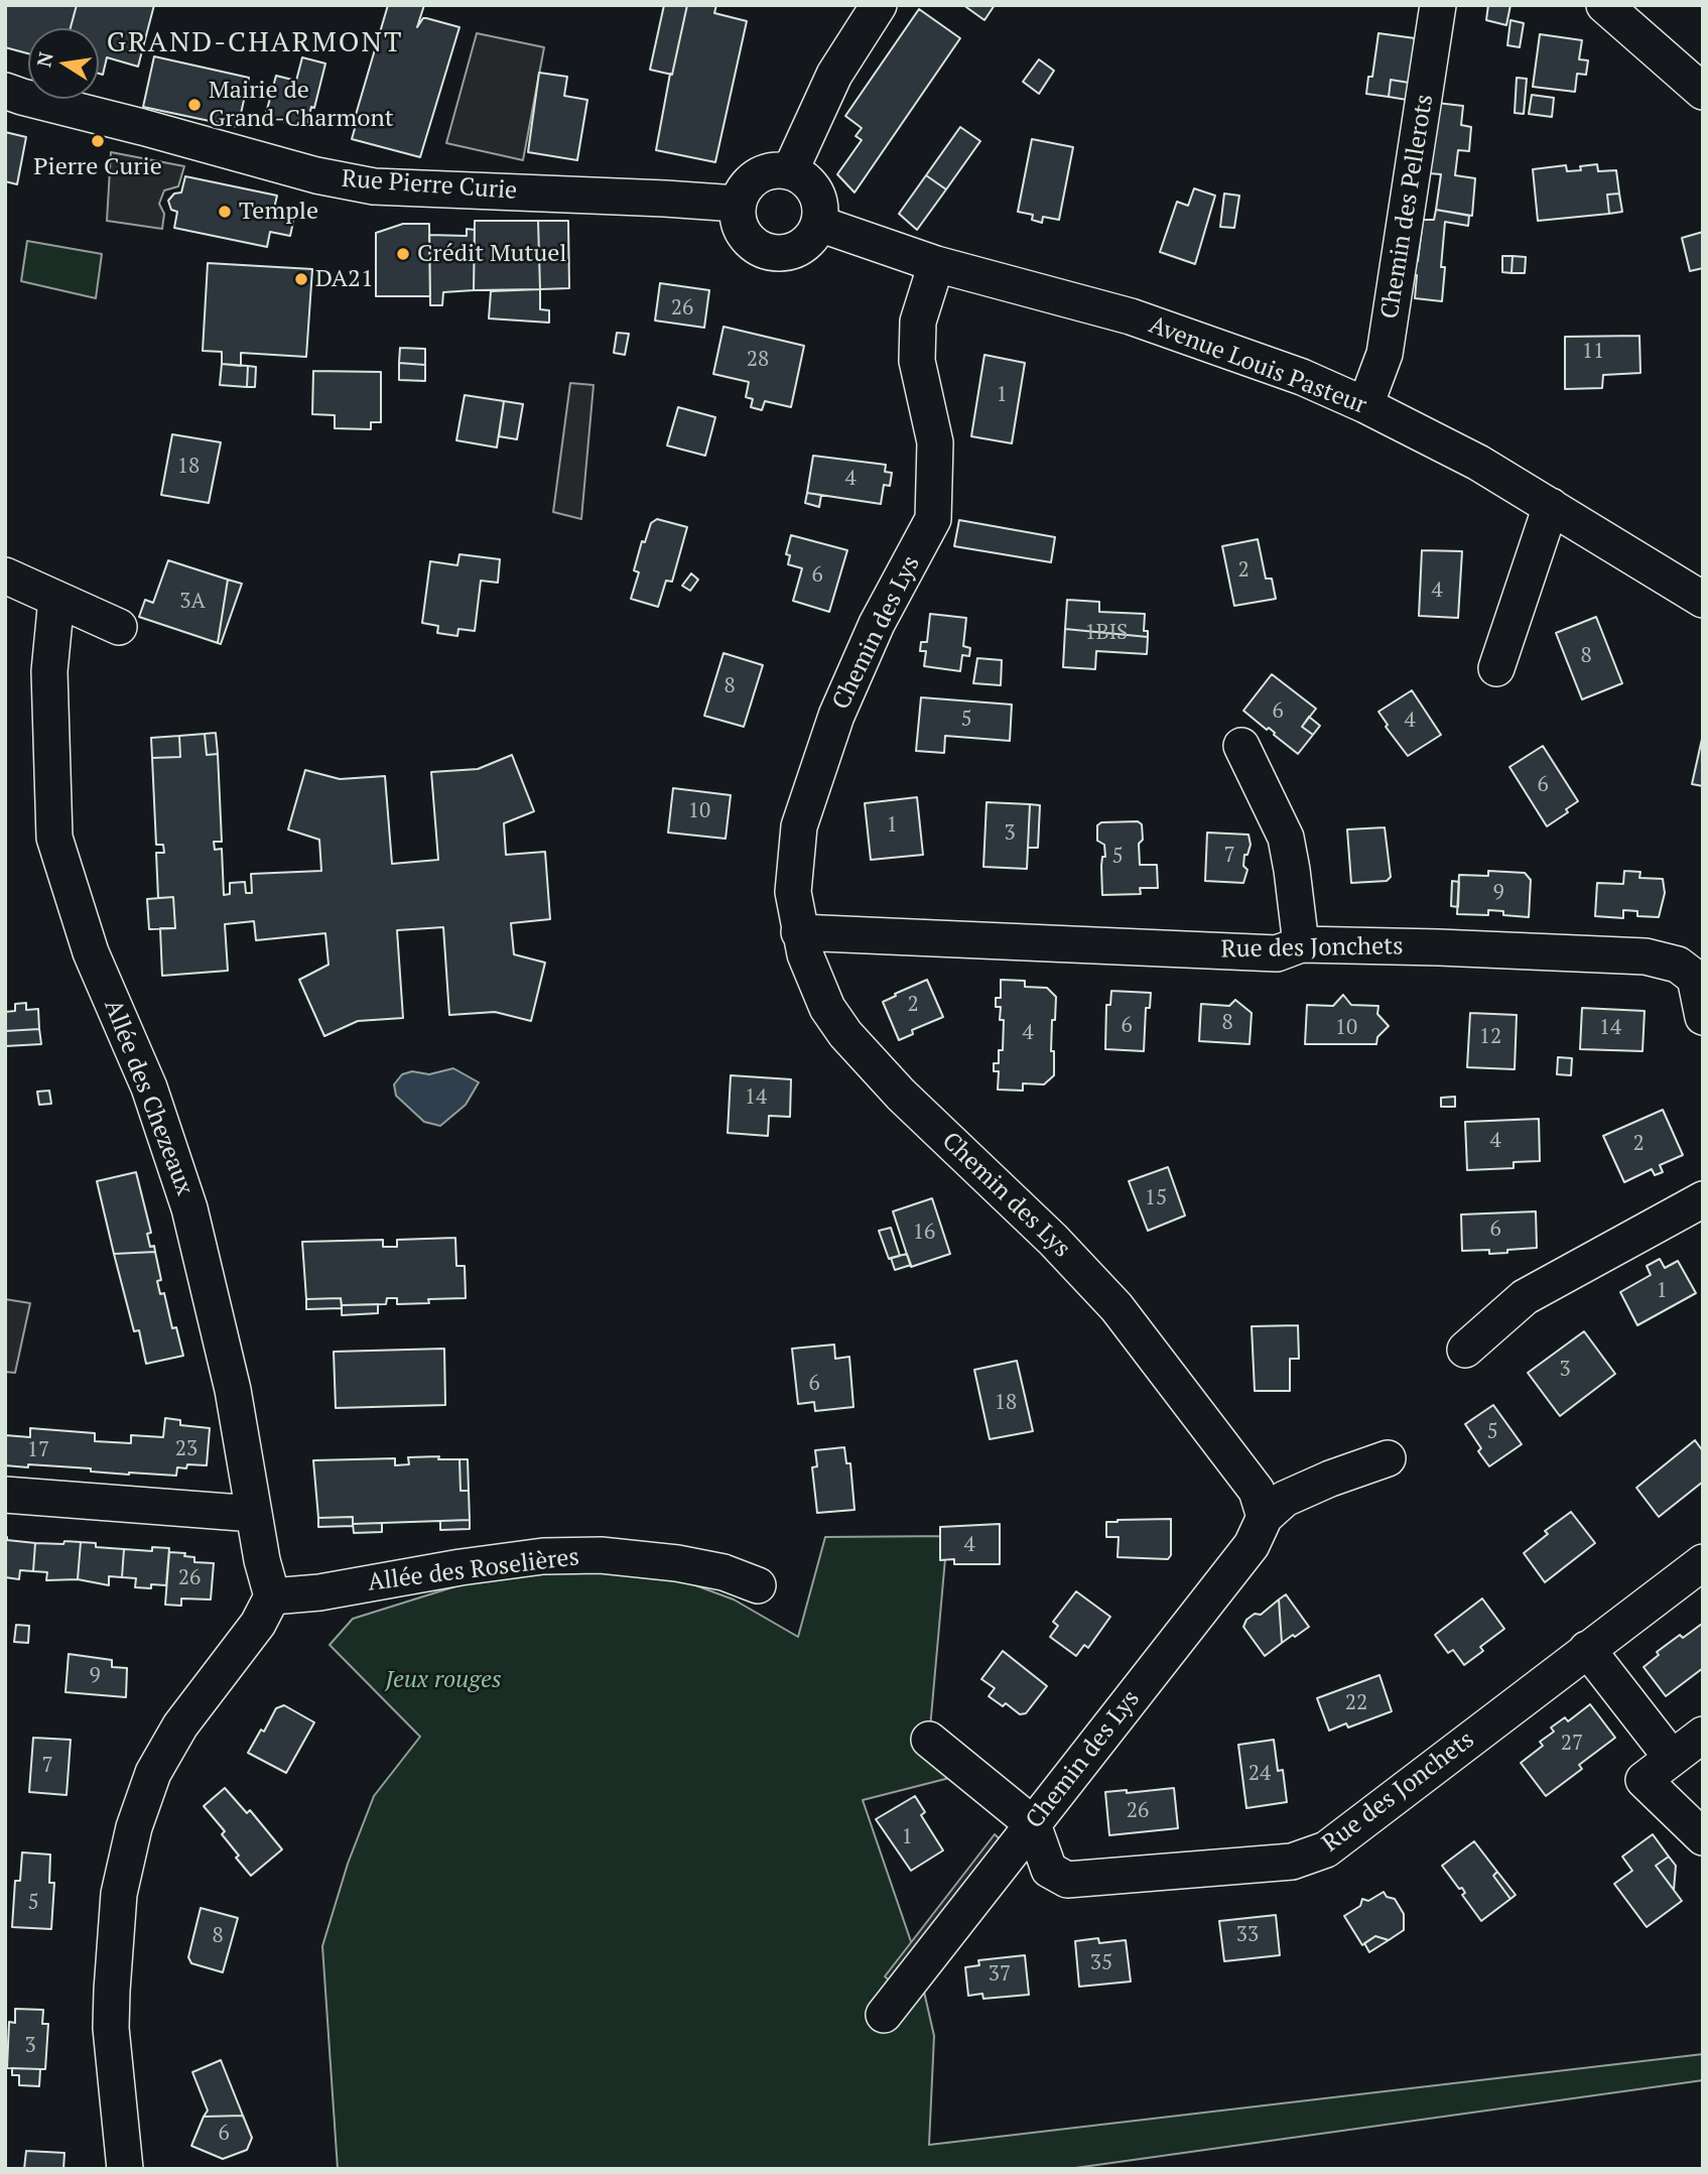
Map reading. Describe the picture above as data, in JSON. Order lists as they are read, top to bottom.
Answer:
{
  "streets": {
    "street": [
      "Rue Pierre Curie",
      "Chemin des Pellerots",
      "Avenue Louis Pasteur",
      "Chemin des Lys",
      "Rue des Jonchets",
      "Allée des Chezeaux",
      "Allée des Roselières"
    ]
  },
  "crossings": [
    ["Rue Pierre Curie", "Avenue Louis Pasteur"],
    ["Chemin des Pellerots", "Avenue Louis Pasteur"],
    ["Avenue Louis Pasteur", "Chemin des Lys"],
    ["Chemin des Lys", "Rue des Jonchets"],
    ["Allée des Chezeaux", "Allée des Roselières"]
  ],
  "districts": ["GRAND-CHARMONT"],
  "parks": ["Jeux rouges"],
  "places": [
    "Mairie de Grand-Charmont",
    "Pierre Curie",
    "Temple",
    "Crédit Mutuel",
    "DA21"
  ],
  "house_numbers": [
    "26",
    "11",
    "28",
    "1",
    "18",
    "4",
    "2",
    "6",
    "4",
    "3A",
    "1BIS",
    "8",
    "8",
    "6",
    "5",
    "4",
    "6",
    "10",
    "1",
    "3",
    "7",
    "5",
    "9",
    "2",
    "8",
    "6",
    "10",
    "14",
    "4",
    "12",
    "14",
    "4",
    "2",
    "15",
    "6",
    "16",
    "1",
    "3",
    "6",
    "18",
    "5",
    "23",
    "17",
    "4",
    "26",
    "9",
    "22",
    "27",
    "7",
    "24",
    "26",
    "1",
    "5",
    "33",
    "8",
    "35",
    "37",
    "3",
    "6"
  ],
  "north": "left"
}
